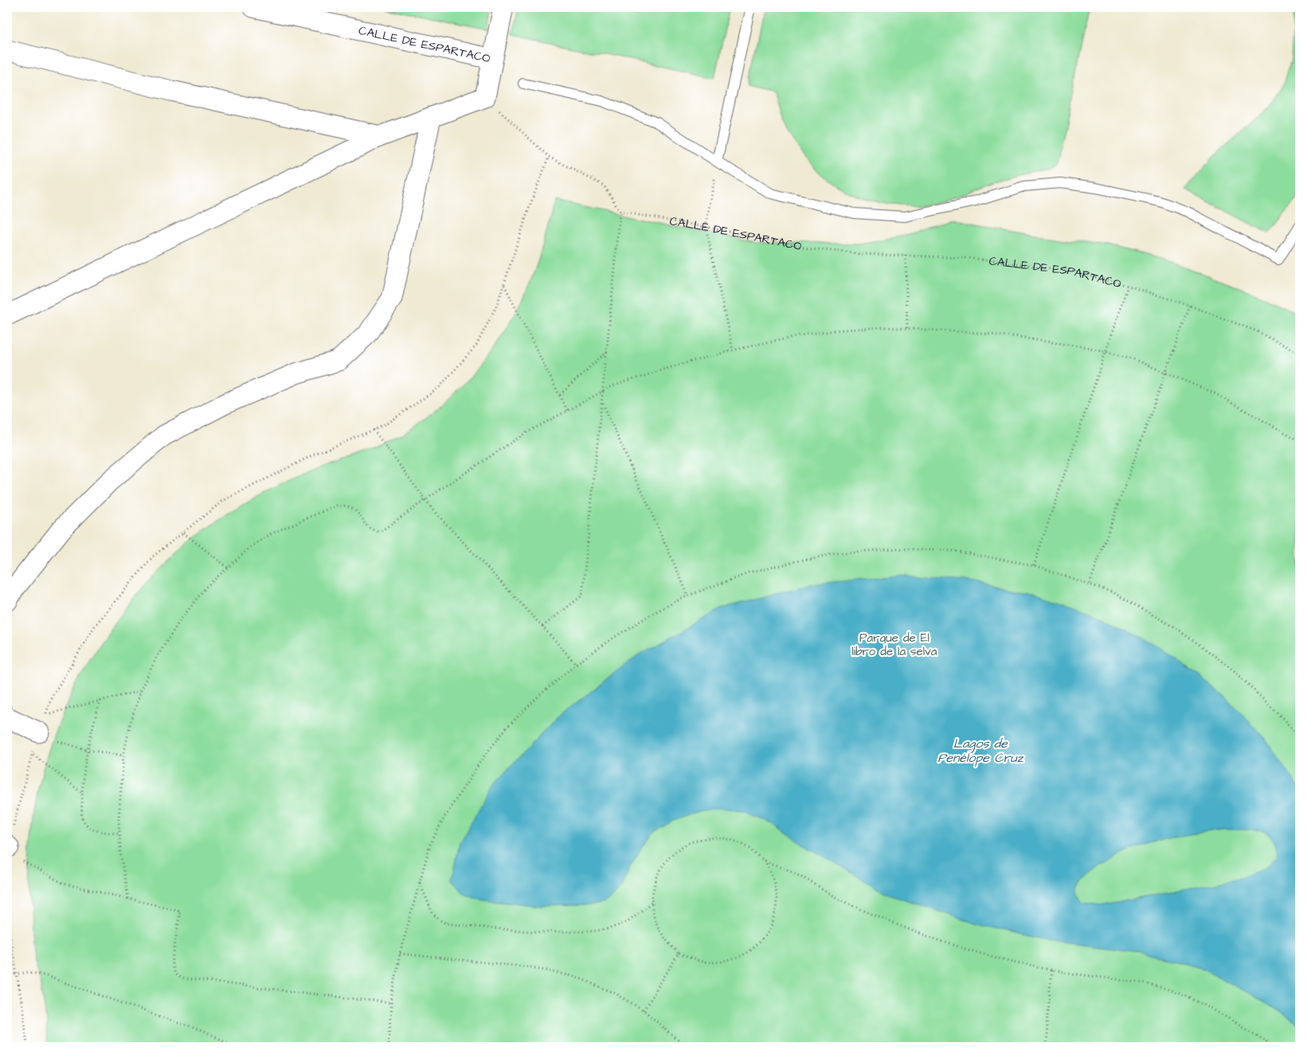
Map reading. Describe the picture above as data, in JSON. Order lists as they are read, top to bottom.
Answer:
{
  "streets": {
    "street": ["CALLE DE ESPARTACO"]
  },
  "water": ["Lagos de Penélope Cruz"],
  "parks": ["Parque de El libro de la selva"]
}
